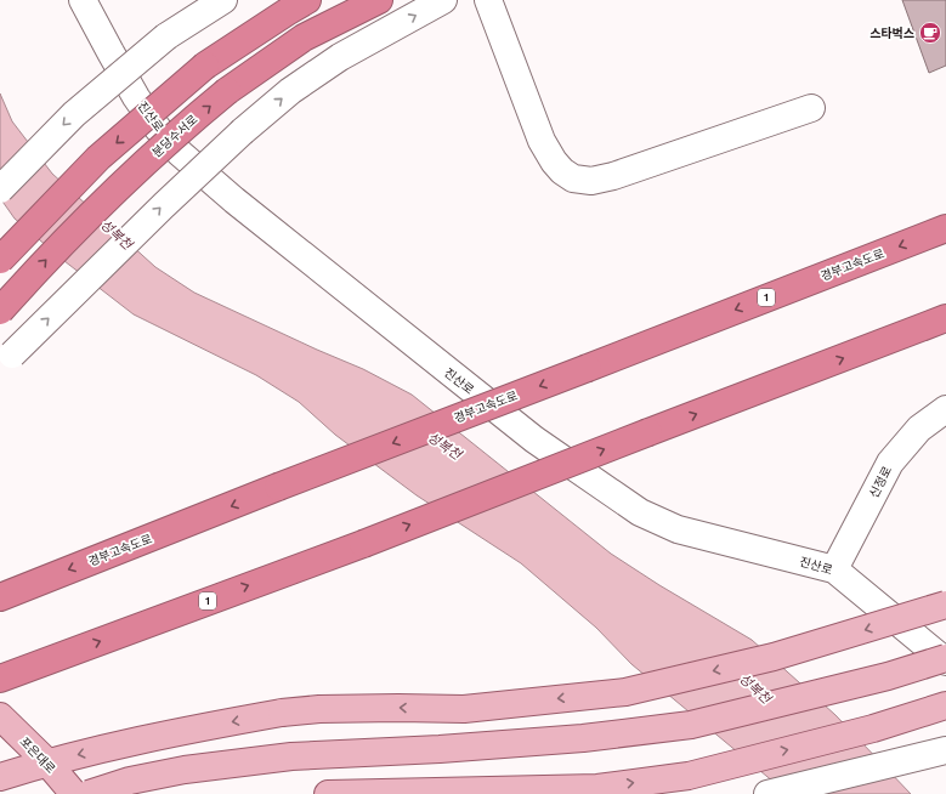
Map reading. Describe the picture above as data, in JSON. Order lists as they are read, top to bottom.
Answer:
{
  "streets": {
    "highway": ["분당수서로", "경부고속도로", "1"],
    "main road": ["포은대로"],
    "street": ["진산로", "신정로"]
  },
  "crossings": [
    ["진산로", "신정로"]
  ],
  "water": ["성복천"],
  "places": {
    "cafe": ["스타벅스"]
  }
}
